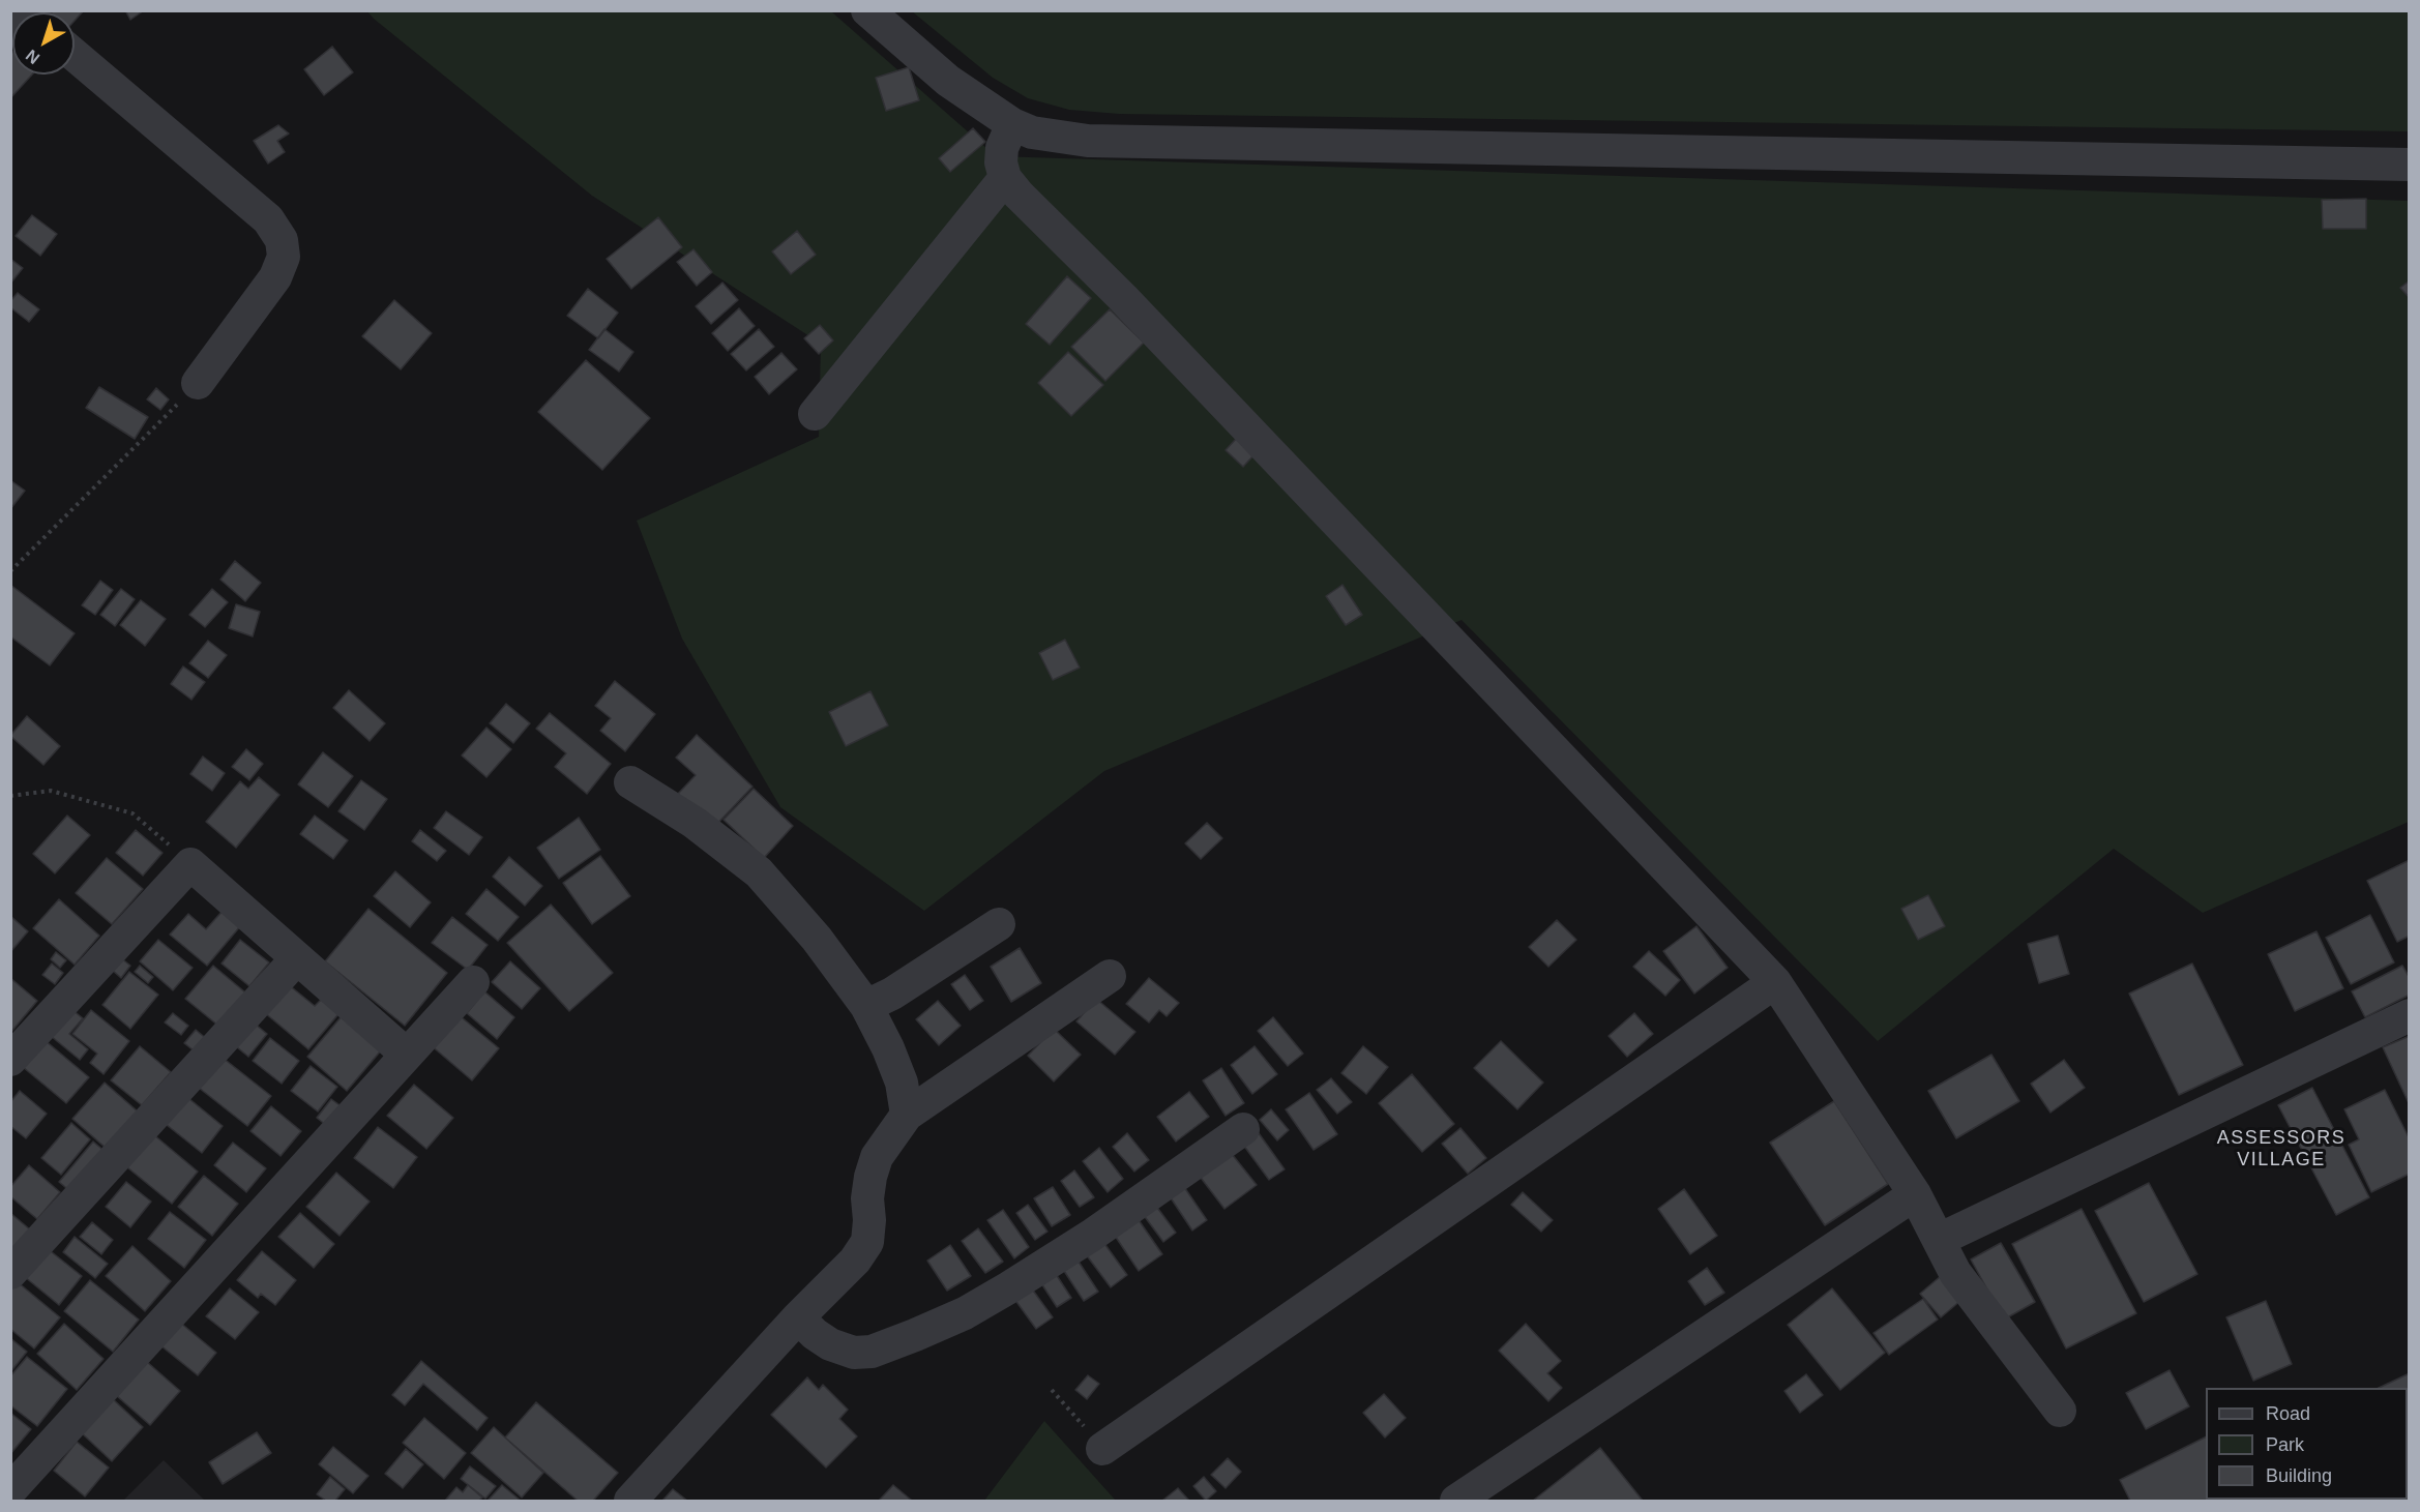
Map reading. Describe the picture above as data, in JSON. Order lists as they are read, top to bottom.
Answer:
{
  "districts": ["ASSESSORS VILLAGE"],
  "legend": ["Road", "Park", "Building"],
  "north": "bottom left"
}
